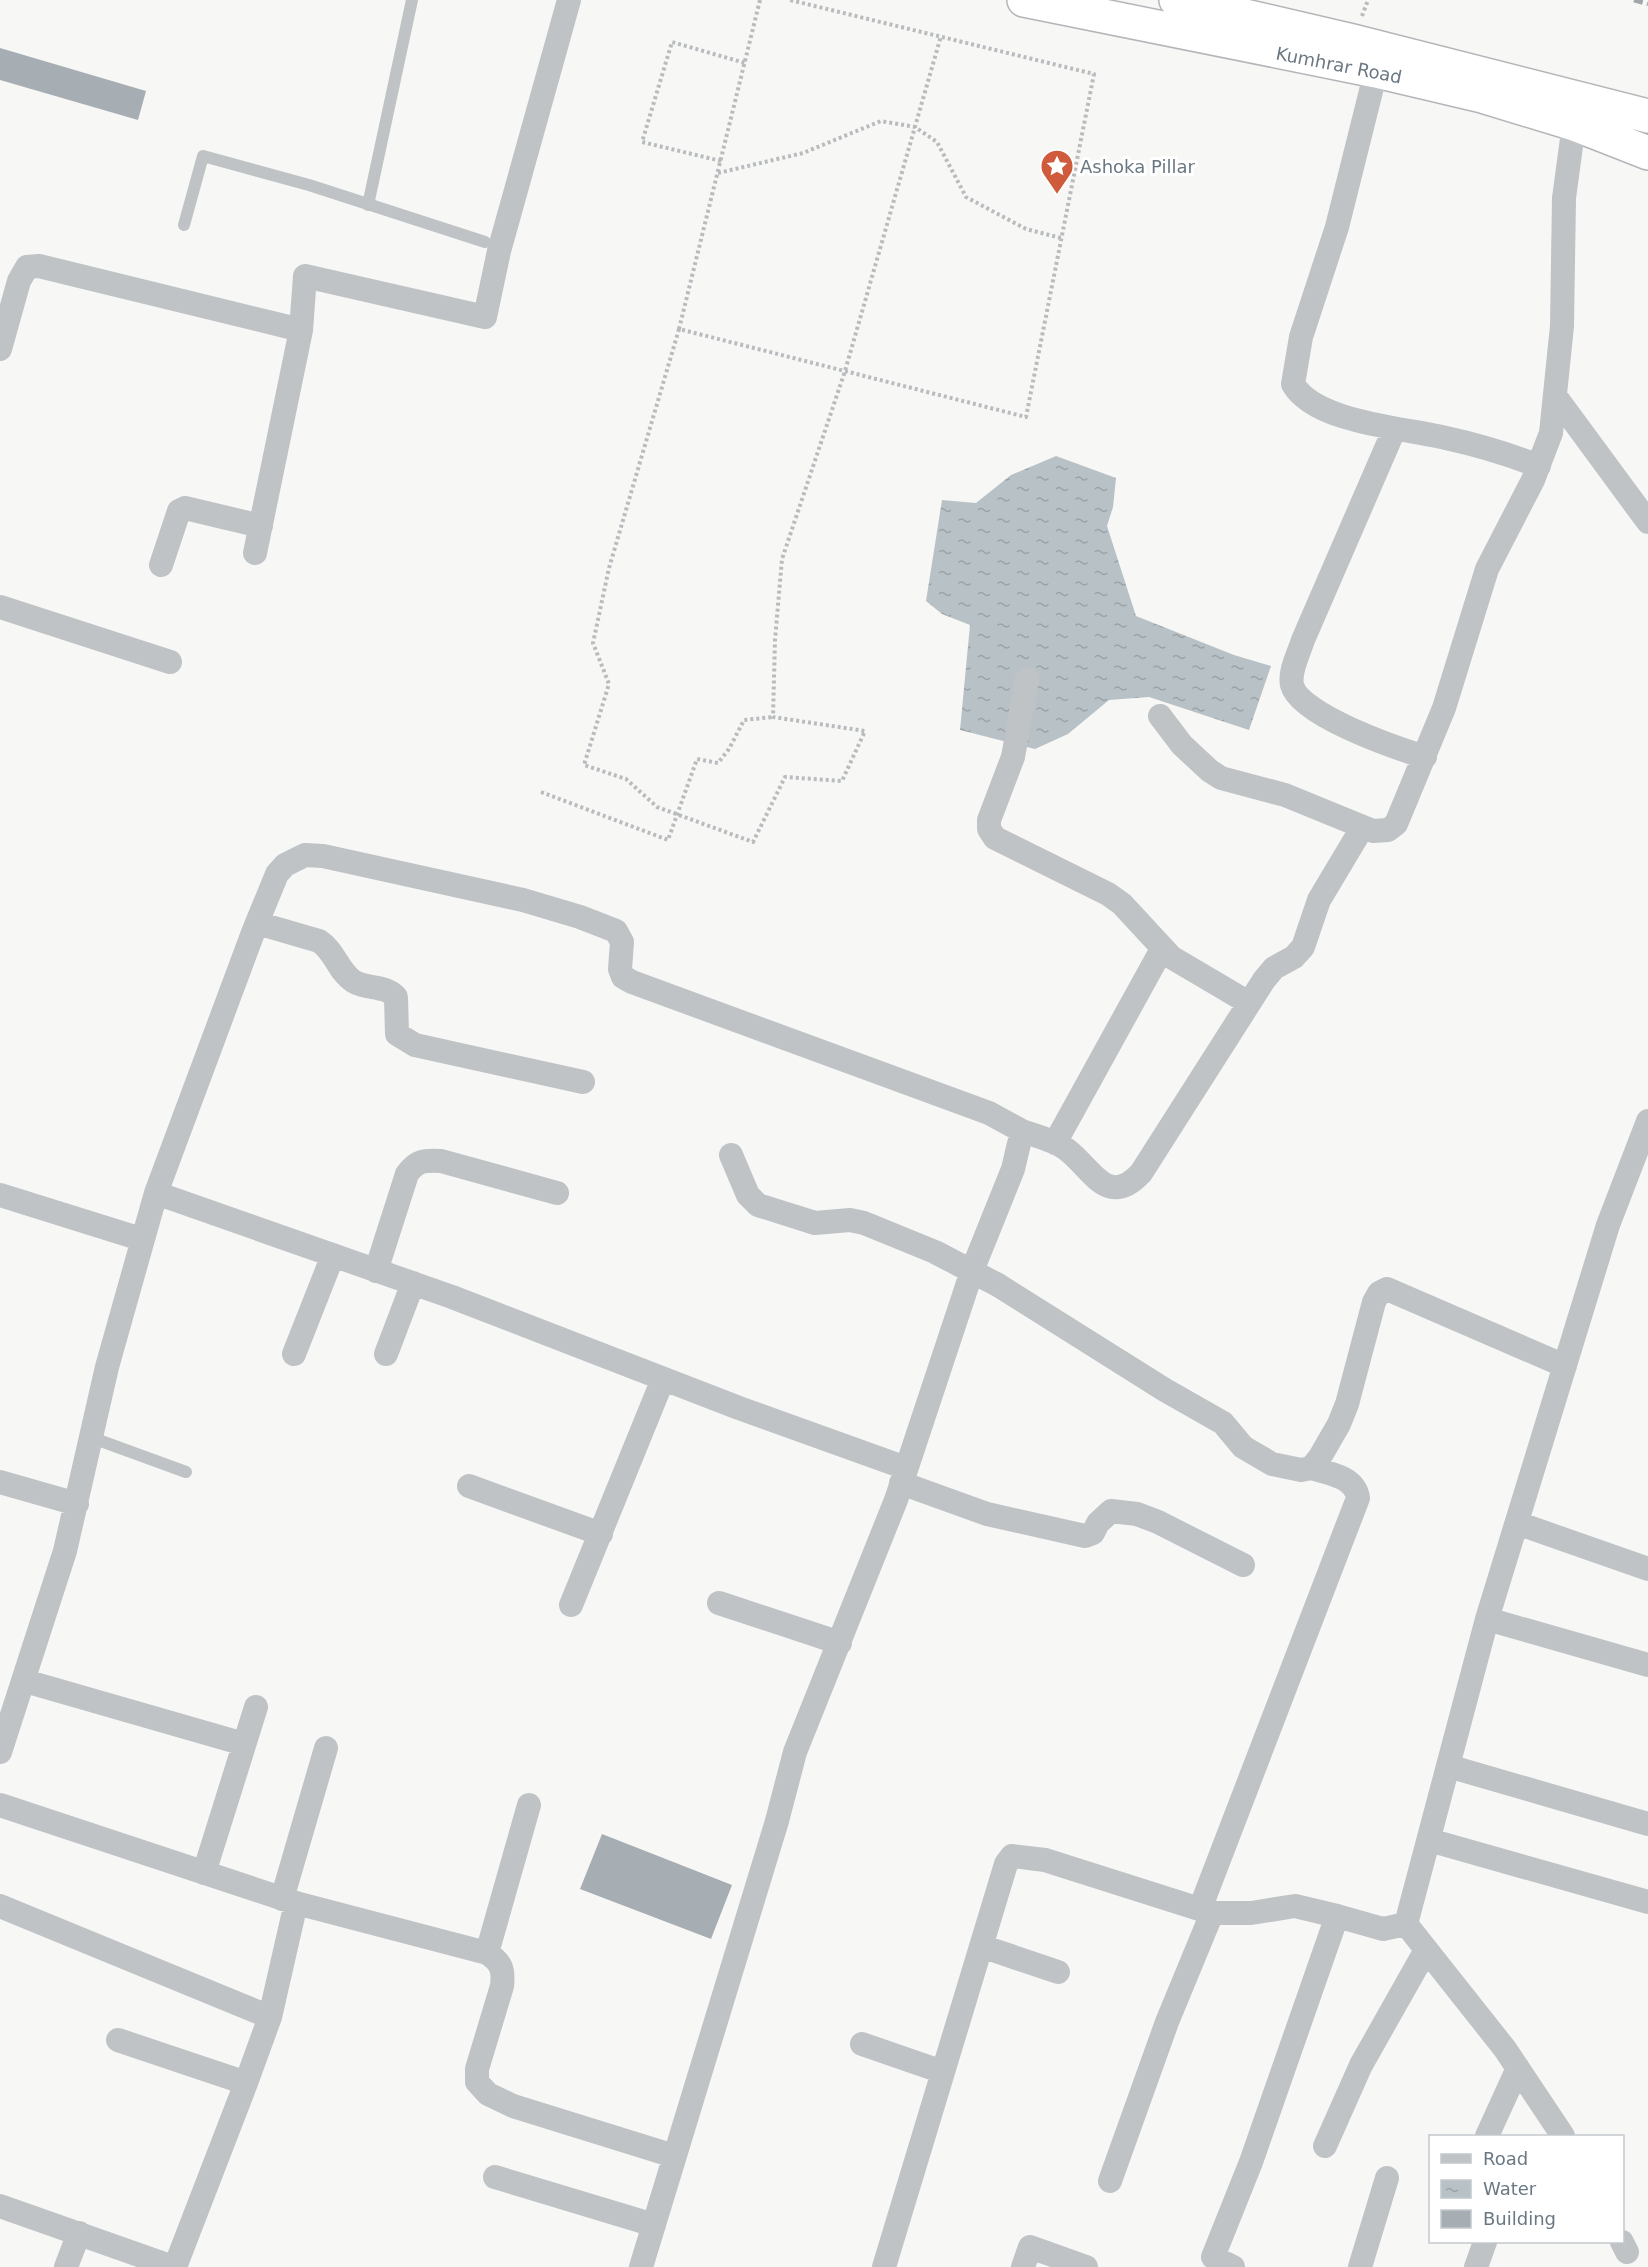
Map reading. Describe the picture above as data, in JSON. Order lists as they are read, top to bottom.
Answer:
{
  "streets": {
    "highway": ["Kumhrar Road"]
  },
  "places": {
    "place": ["Ashoka Pillar"]
  },
  "legend": ["Road", "Water", "Building"]
}
